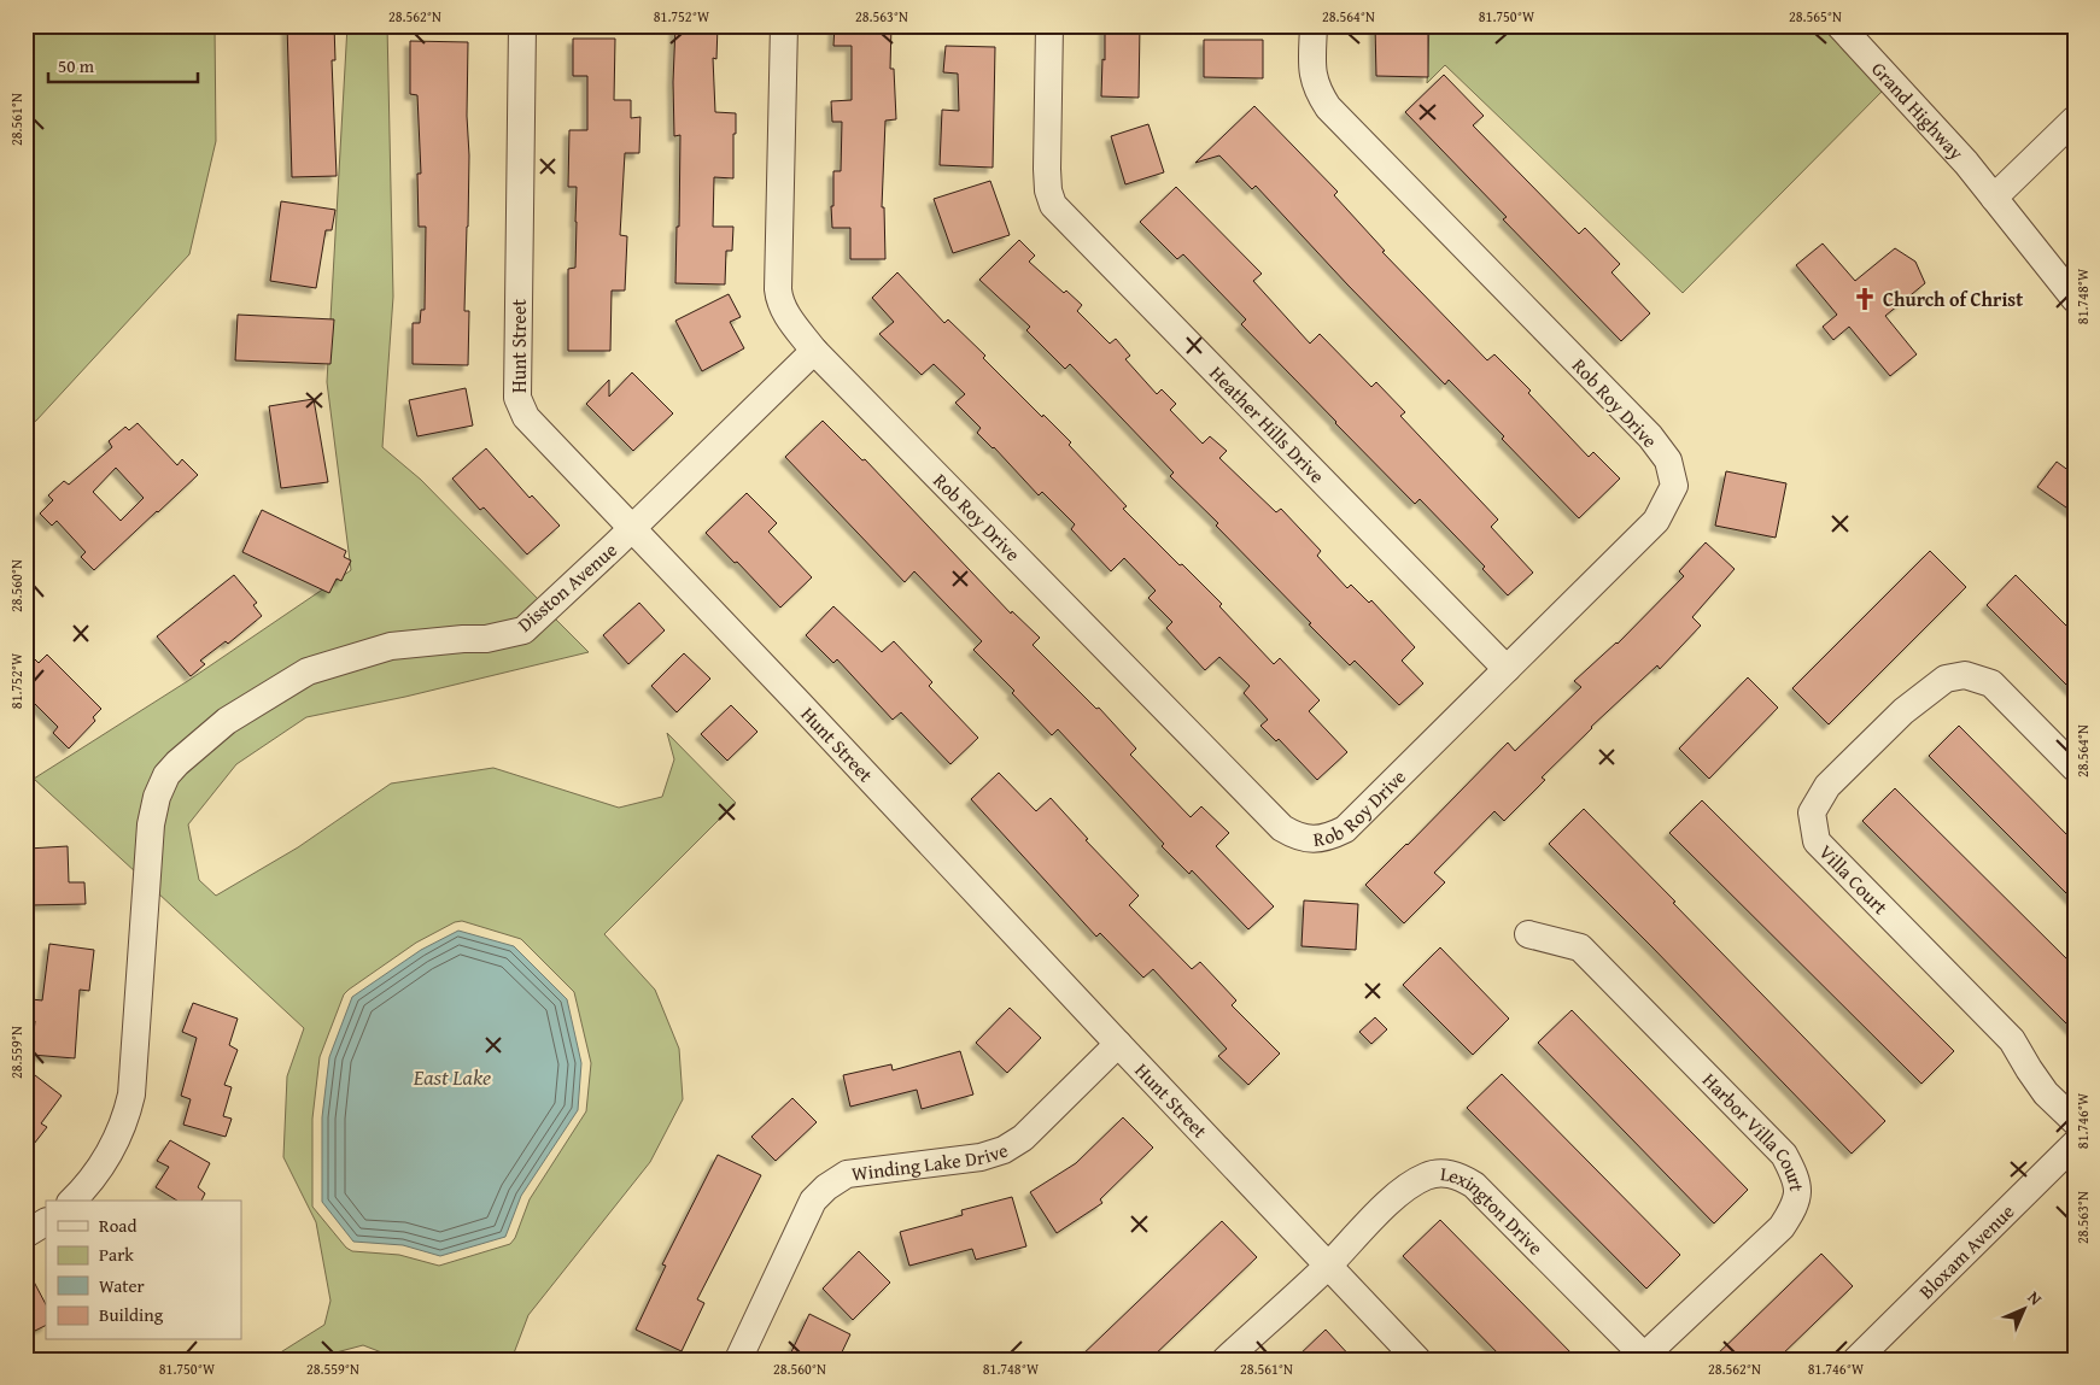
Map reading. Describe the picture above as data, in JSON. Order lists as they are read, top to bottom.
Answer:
{
  "streets": {
    "street": [
      "Grand Highway",
      "Hunt Street",
      "Rob Roy Drive",
      "Heather Hills Drive",
      "Disston Avenue",
      "Villa Court",
      "Harbor Villa Court",
      "Winding Lake Drive",
      "Lexington Drive",
      "Bloxam Avenue"
    ]
  },
  "crossings": [
    ["Hunt Street", "Disston Avenue"],
    ["Hunt Street", "Winding Lake Drive"],
    ["Hunt Street", "Lexington Drive"],
    ["Rob Roy Drive", "Heather Hills Drive"],
    ["Rob Roy Drive", "Disston Avenue"],
    ["Harbor Villa Court", "Lexington Drive"]
  ],
  "water": ["East Lake"],
  "places": {
    "church": ["Church of Christ"]
  },
  "legend": [
    "Road",
    "Park",
    "Water",
    "Building"
  ],
  "scale_bar": "50 m",
  "north": "top right",
  "coordinates": [
    "28.562°N",
    "81.752°W",
    "28.563°N",
    "28.564°N",
    "81.750°W",
    "28.565°N",
    "28.561°N",
    "81.748°W",
    "28.560°N",
    "28.559°N",
    "81.746°W"
  ]
}
